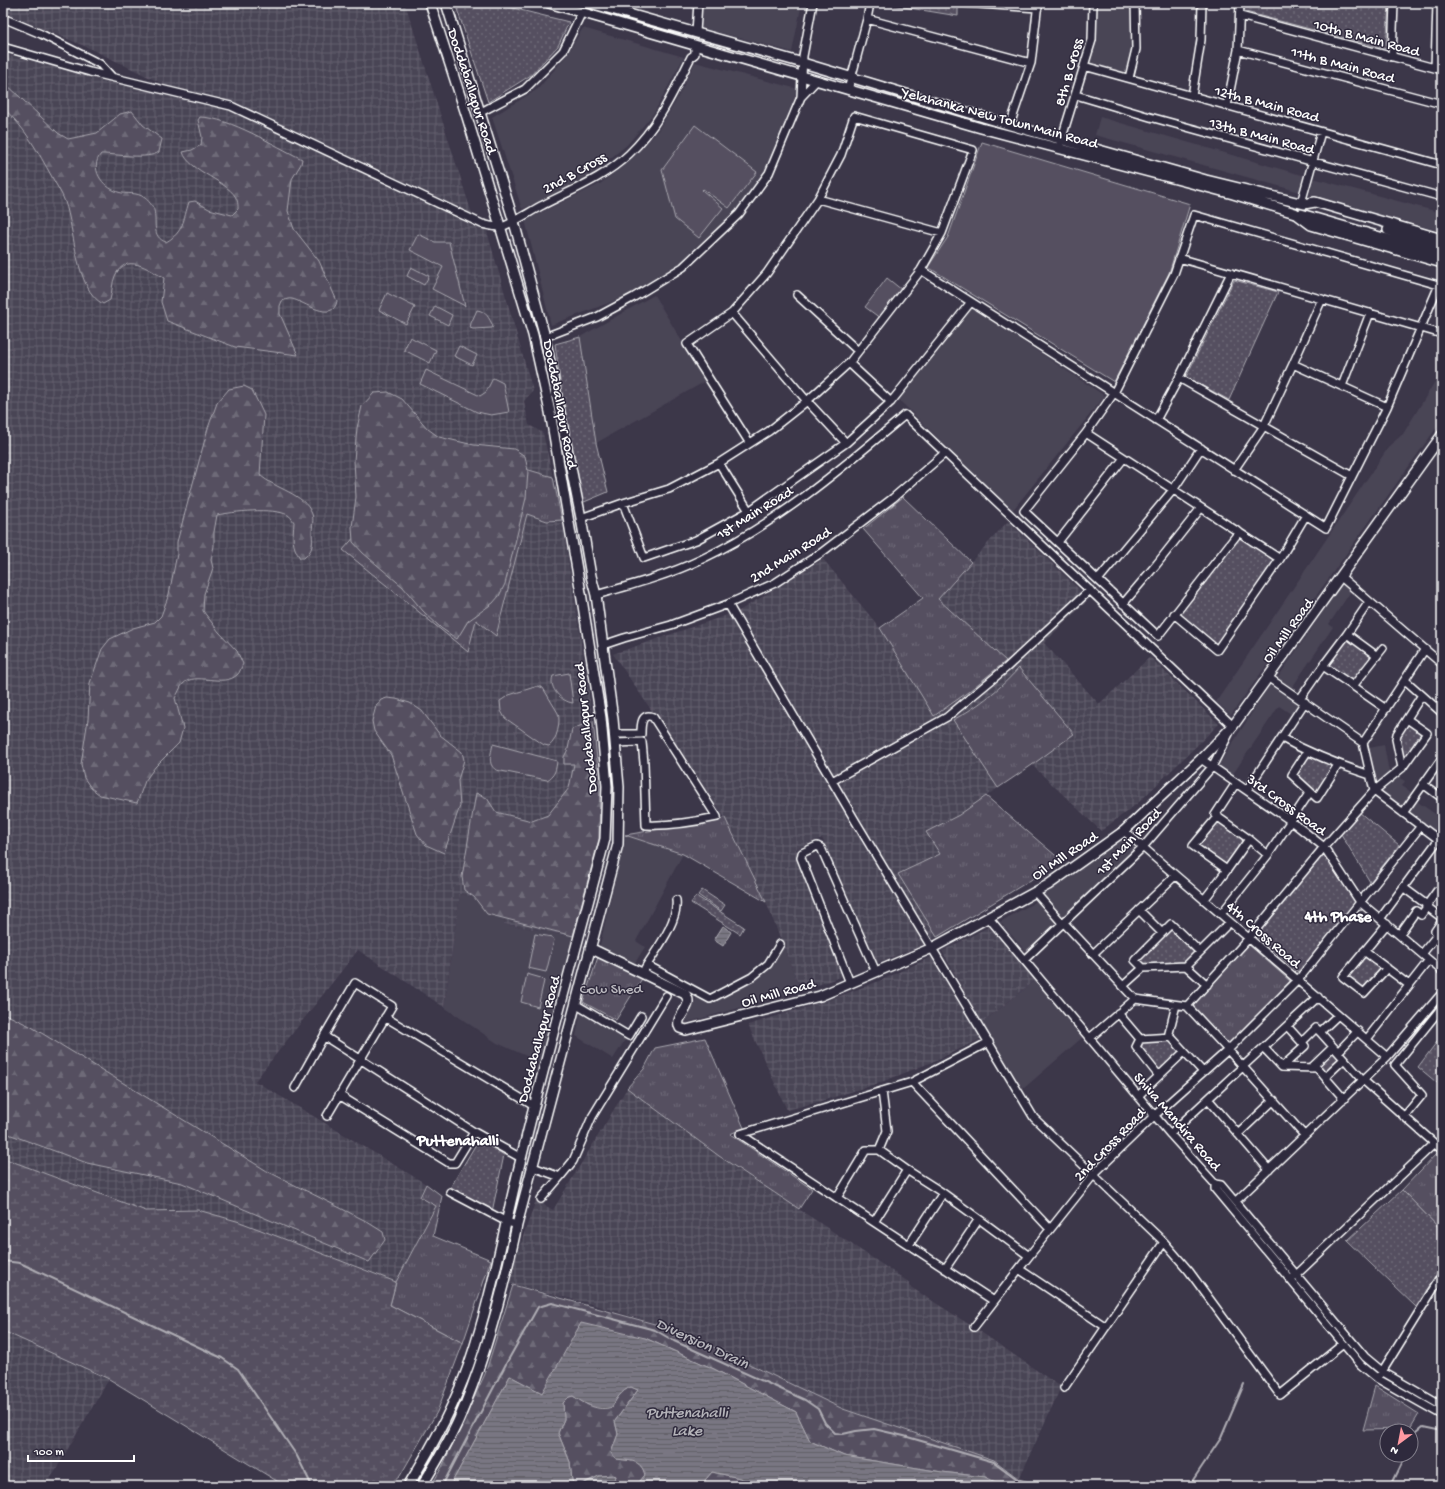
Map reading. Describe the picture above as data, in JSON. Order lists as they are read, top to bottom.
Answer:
{
  "streets": {
    "main road": ["Doddaballapur Road", "Yelahanka New Town Main Road", "Oil Mill Road"],
    "street": [
      "10th B Main Road",
      "11th B Main Road",
      "8th B Cross",
      "12th B Main Road",
      "13th B Main Road",
      "2nd B Cross",
      "1st Main Road",
      "2nd Main Road",
      "3rd Cross Road",
      "4th Cross Road",
      "Shiva Mandira Road",
      "2nd Cross Road"
    ]
  },
  "crossings": [
    ["8th B Cross", "12th B Main Road"],
    ["8th B Cross", "Yelahanka New Town Main Road"],
    ["8th B Cross", "13th B Main Road"],
    ["Doddaballapur Road", "2nd B Cross"],
    ["Doddaballapur Road", "1st Main Road"],
    ["Doddaballapur Road", "2nd Main Road"],
    ["Yelahanka New Town Main Road", "2nd B Cross"],
    ["1st Main Road", "2nd Main Road"],
    ["1st Main Road", "Oil Mill Road"],
    ["1st Main Road", "3rd Cross Road"],
    ["1st Main Road", "4th Cross Road"],
    ["1st Main Road", "Shiva Mandira Road"],
    ["Oil Mill Road", "3rd Cross Road"],
    ["Oil Mill Road", "4th Cross Road"],
    ["Oil Mill Road", "Shiva Mandira Road"],
    ["3rd Cross Road", "2nd Cross Road"],
    ["4th Cross Road", "2nd Cross Road"],
    ["Shiva Mandira Road", "2nd Cross Road"]
  ],
  "districts": ["4th Phase", "Puttenahalli"],
  "water": ["Diversion Drain", "Puttenahalli Lake"],
  "parks": ["Cow Shed"],
  "scale_bar": "100 m",
  "north": "bottom left"
}
